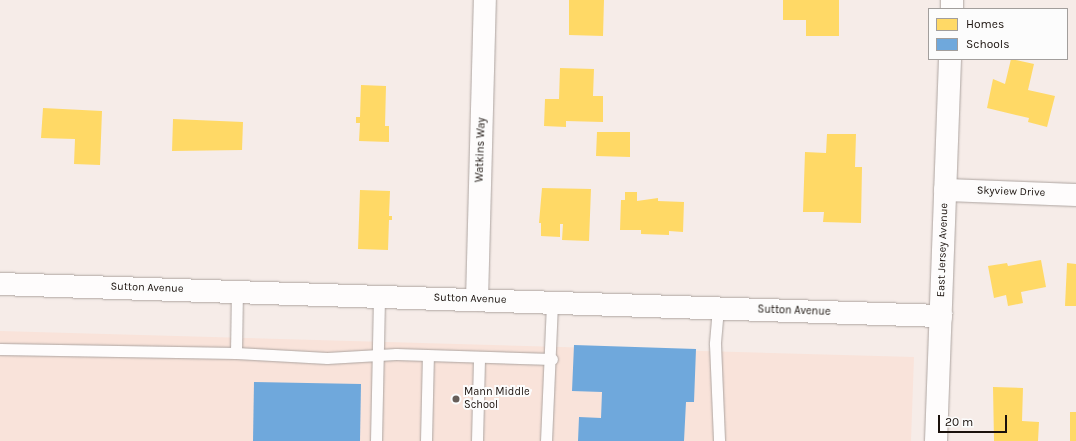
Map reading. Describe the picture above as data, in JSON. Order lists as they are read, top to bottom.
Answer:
{
  "streets": {
    "street": [
      "Watkins Way",
      "Skyview Drive",
      "East Jersey Avenue",
      "Sutton Avenue"
    ]
  },
  "crossings": [
    ["Watkins Way", "Sutton Avenue"],
    ["Skyview Drive", "East Jersey Avenue"],
    ["East Jersey Avenue", "Sutton Avenue"]
  ],
  "places": ["Mann Middle School"],
  "legend": ["Homes", "Schools"],
  "scale_bar": "20 m"
}
